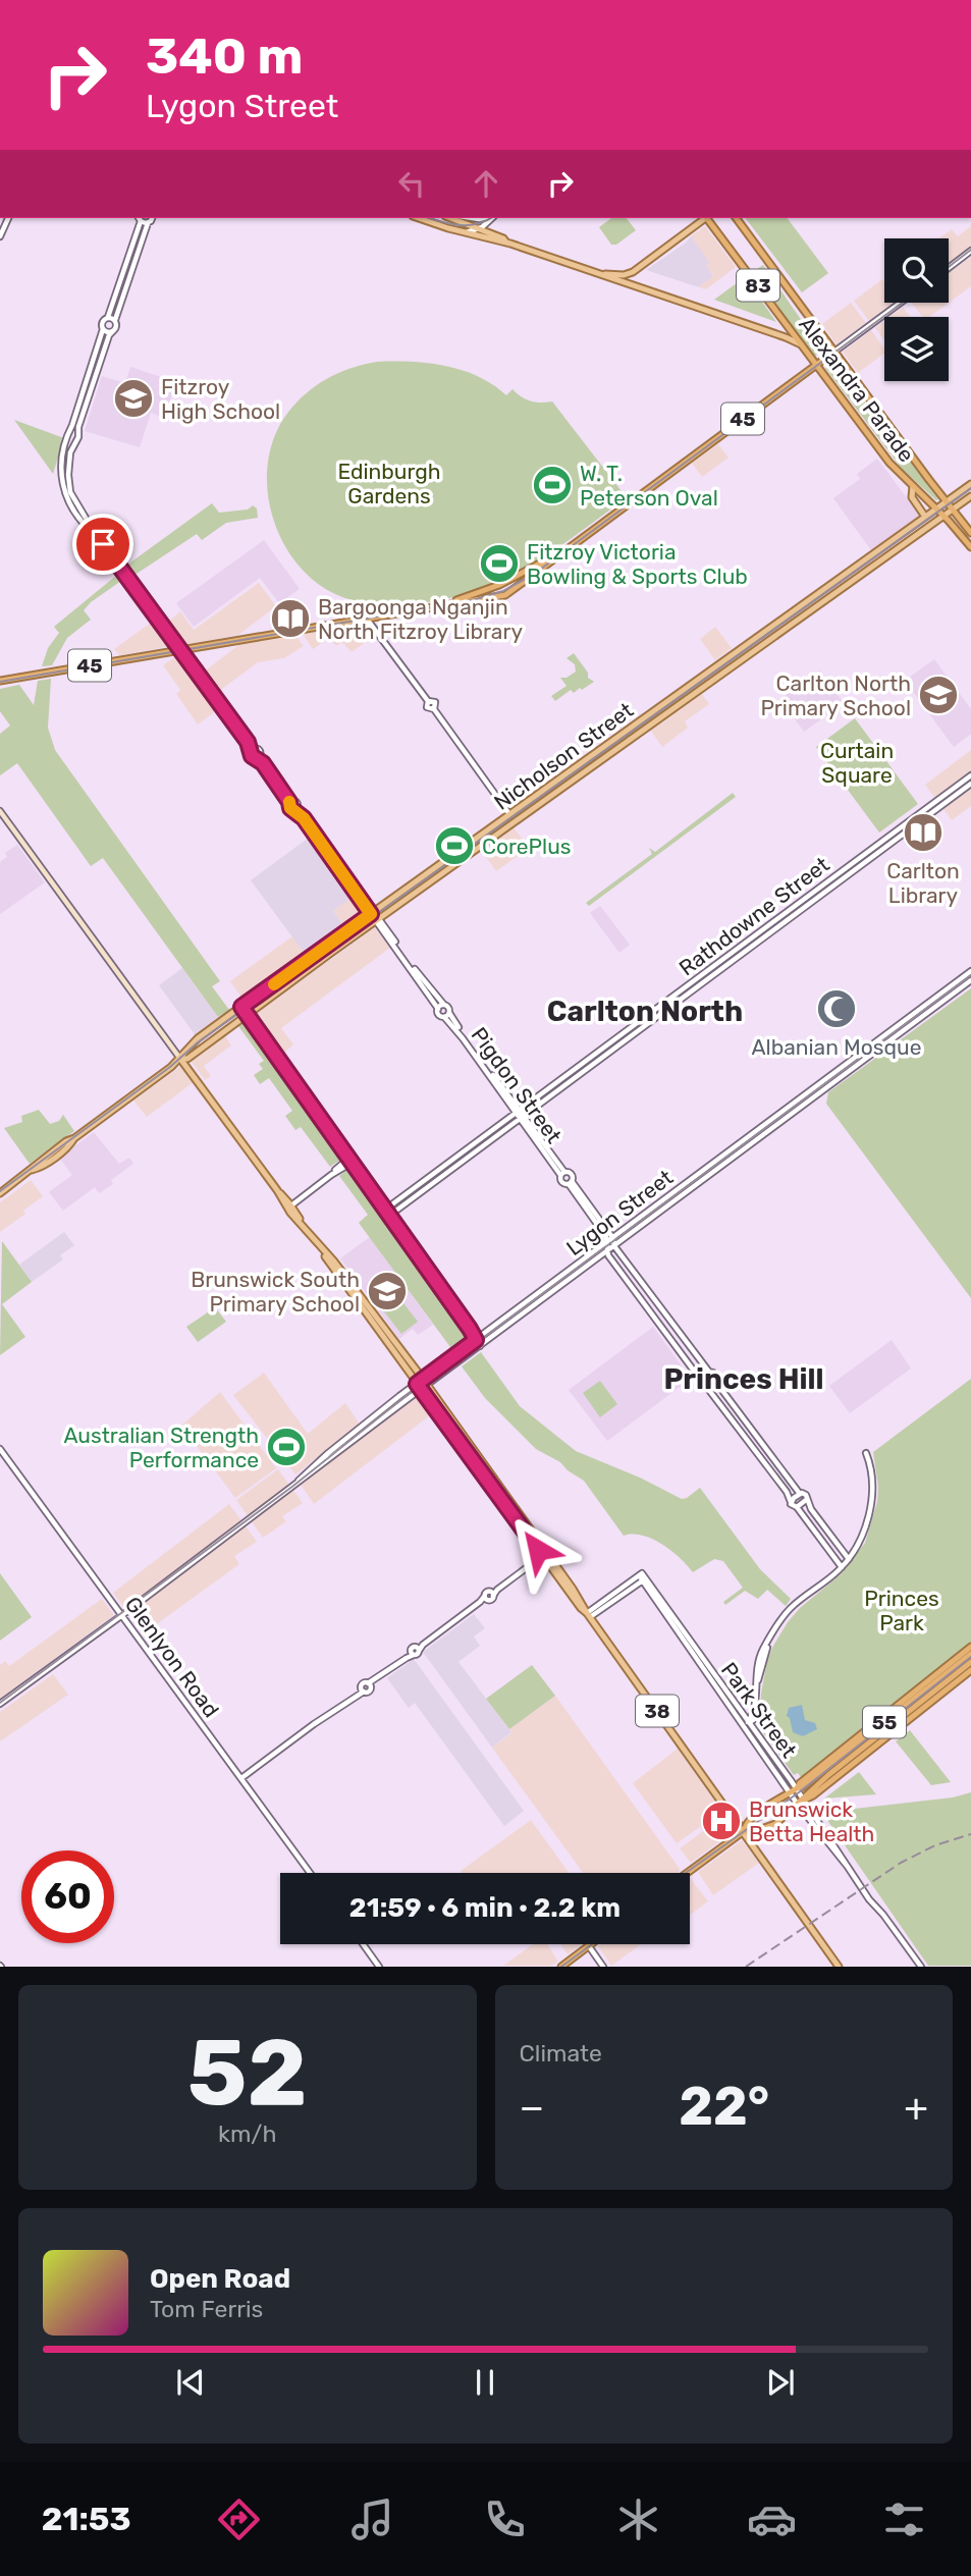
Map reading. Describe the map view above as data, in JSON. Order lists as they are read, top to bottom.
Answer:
{
  "streets": {
    "highway": [
      "83",
      "Alexandra Parade",
      "45",
      "55"
    ],
    "main road": ["Nicholson Street", "38"],
    "street": [
      "Rathdowne Street",
      "Pigdon Street",
      "Lygon Street",
      "Glenlyon Road",
      "Park Street"
    ]
  },
  "crossings": [
    ["Alexandra Parade", "45"],
    ["Alexandra Parade", "Nicholson Street"],
    ["Nicholson Street", "38"],
    ["Rathdowne Street", "Pigdon Street"],
    ["Lygon Street", "Glenlyon Road"],
    ["Lygon Street", "38"],
    ["Park Street", "38"],
    ["Park Street", "55"],
    ["38", "55"]
  ],
  "districts": ["Carlton North", "Princes Hill"],
  "parks": ["Edinburgh Gardens", "Curtain Square", "Princes Park"],
  "places": {
    "school or university": ["Fitzroy High School", "Carlton North Primary School", "Brunswick South Primary School"],
    "sports": [
      "W. T. Peterson Oval",
      "Fitzroy Victoria Bowling & Sports Club",
      "CorePlus",
      "Australian Strength Performance"
    ],
    "library": ["Bargoonga Nganjin North Fitzroy Library", "Carlton Library"],
    "mosque": ["Albanian Mosque"],
    "hospital": ["Brunswick Betta Health"]
  },
  "page": {
    "turn": ["340 m", "Lygon Street"],
    "limit": "60",
    "trip": "21:59 · 6 min · 2.2 km",
    "tile": [
      ["52", "km/h"],
      "Climate"
    ],
    "heat": ["−", "22°", "+"],
    "song": ["Open Road", "Tom Ferris"],
    "tabs": "21:53"
  }
}
